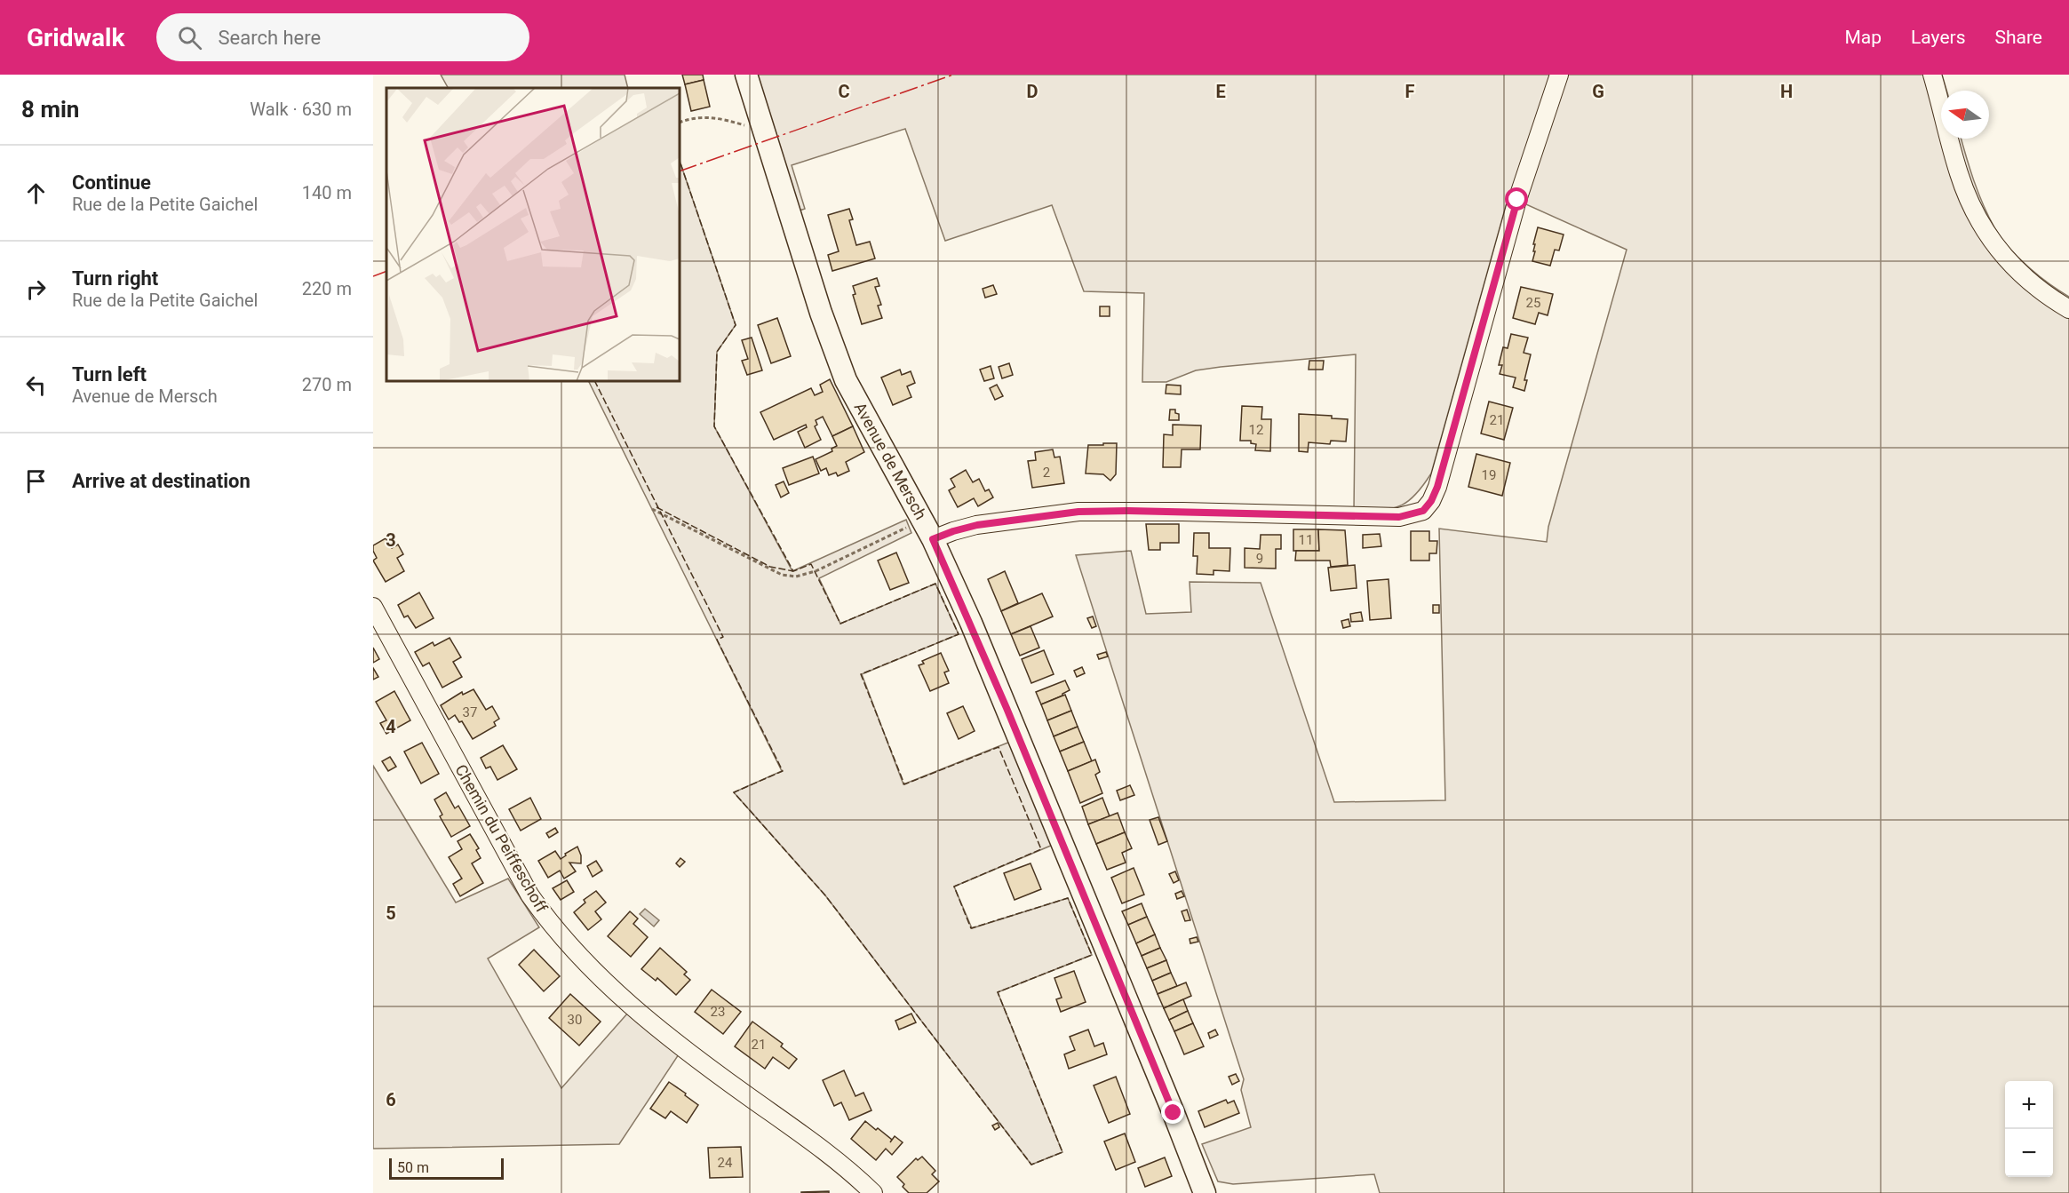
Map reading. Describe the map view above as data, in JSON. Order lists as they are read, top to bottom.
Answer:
{
  "streets": {
    "main road": ["Avenue de Mersch"],
    "street": ["Chemin du Peiffeschoff"]
  },
  "house_numbers": [
    "25",
    "21",
    "12",
    "2",
    "19",
    "11",
    "9",
    "37",
    "23",
    "30",
    "21",
    "24"
  ],
  "scale_bar": "50 m",
  "north": "left",
  "page": {
    "header": "Gridwalk",
    "search": "Search here",
    "nav": ["Map", "Layers", "Share"],
    "heading": ["8 min", "Walk · 630 m"],
    "list": [
      ["Continue", "Rue de la Petite Gaichel", "140 m"],
      ["Turn right", "Rue de la Petite Gaichel", "220 m"],
      ["Turn left", "Avenue de Mersch", "270 m"],
      "Arrive at destination"
    ],
    "map_buttons": ["+", "−"],
    "scale": "50 m"
  },
  "grid": {
    "columns": [
      "C",
      "D",
      "E",
      "F",
      "G",
      "H"
    ],
    "rows": [
      "3",
      "4",
      "5",
      "6"
    ]
  }
}
